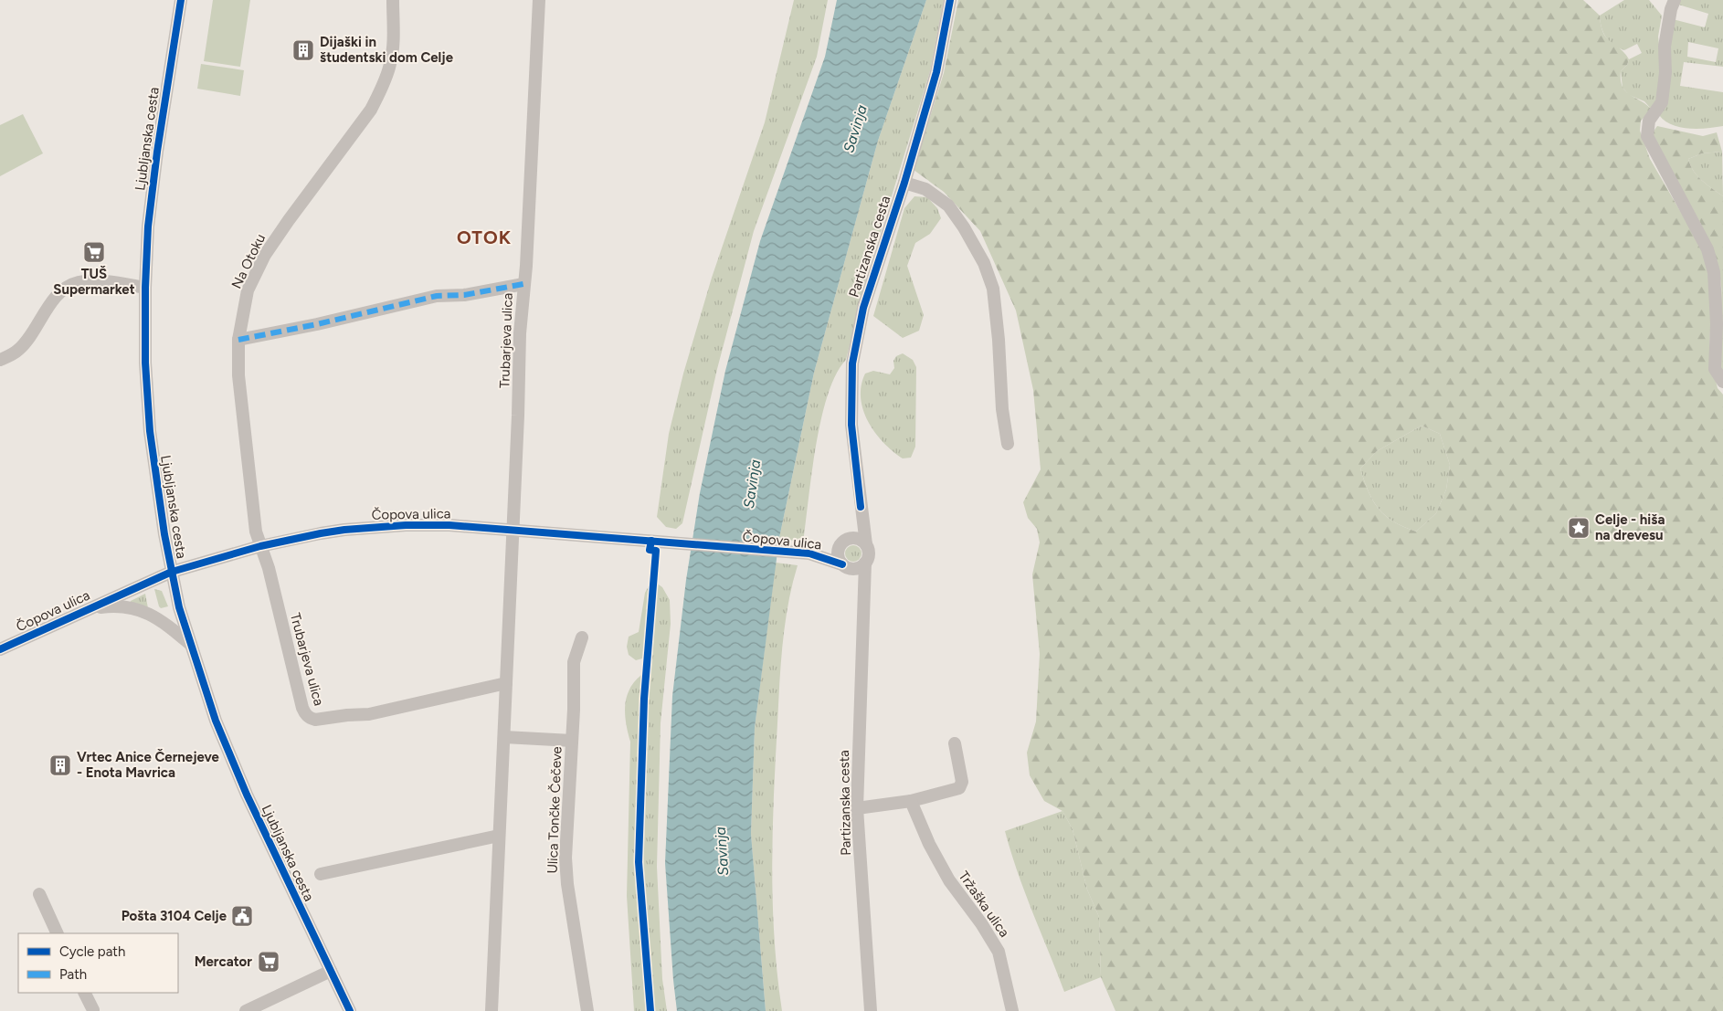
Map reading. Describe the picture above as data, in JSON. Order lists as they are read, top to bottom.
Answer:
{
  "streets": {
    "street": [
      "Ljubljanska cesta",
      "Partizanska cesta",
      "Na Otoku",
      "Trubarjeva ulica",
      "Čopova ulica",
      "Ulica Tončke Čečeve",
      "Tržaška ulica"
    ]
  },
  "crossings": [
    ["Ljubljanska cesta", "Čopova ulica"],
    ["Partizanska cesta", "Čopova ulica"],
    ["Na Otoku", "Trubarjeva ulica"],
    ["Na Otoku", "Čopova ulica"],
    ["Trubarjeva ulica", "Čopova ulica"]
  ],
  "districts": ["OTOK"],
  "water": ["Savinja"],
  "places": {
    "building": ["Dijaški in študentski dom Celje", "Vrtec Anice Černejeve - Enota Mavrica"],
    "supermarket": ["TUŠ Supermarket", "Mercator"],
    "place": ["Celje - hiša na drevesu"],
    "public building": ["Pošta 3104 Celje"]
  },
  "legend": ["Cycle path", "Path"]
}
